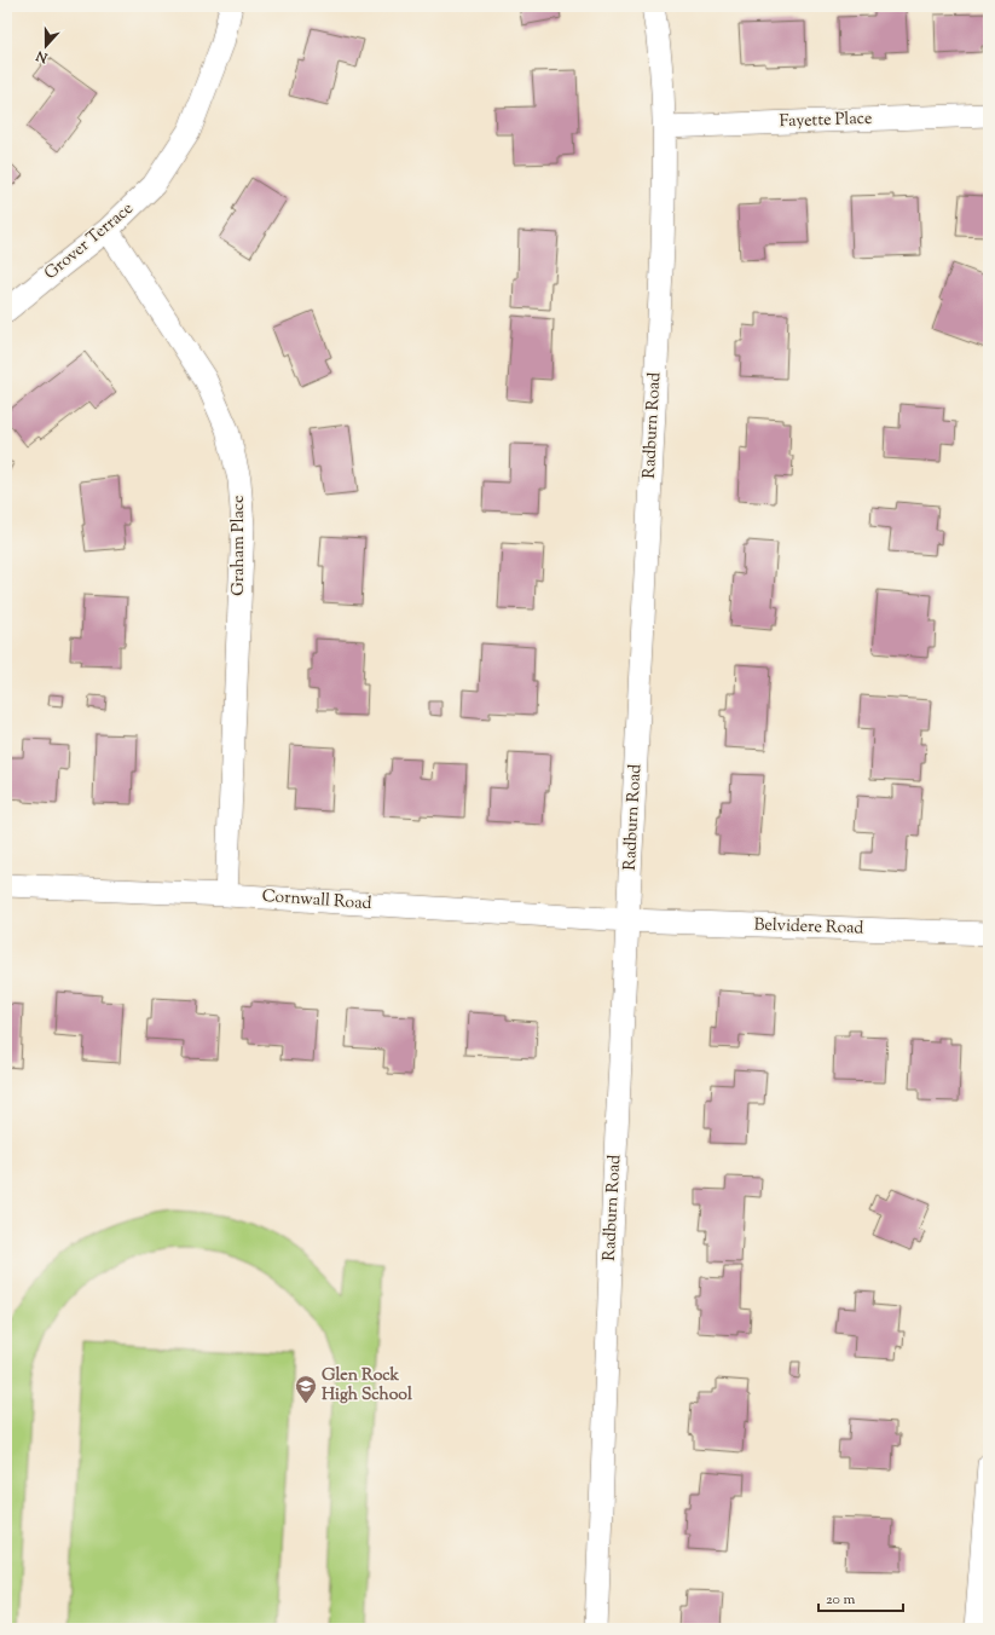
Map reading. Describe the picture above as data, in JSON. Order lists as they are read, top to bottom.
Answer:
{
  "streets": {
    "street": [
      "Fayette Place",
      "Grover Terrace",
      "Radburn Road",
      "Graham Place",
      "Cornwall Road",
      "Belvidere Road"
    ]
  },
  "crossings": [
    ["Fayette Place", "Radburn Road"],
    ["Grover Terrace", "Graham Place"],
    ["Radburn Road", "Cornwall Road"],
    ["Radburn Road", "Belvidere Road"],
    ["Graham Place", "Cornwall Road"],
    ["Cornwall Road", "Belvidere Road"]
  ],
  "places": {
    "school or university": ["Glen Rock High School"]
  },
  "scale_bar": "20 m",
  "north": "bottom"
}
